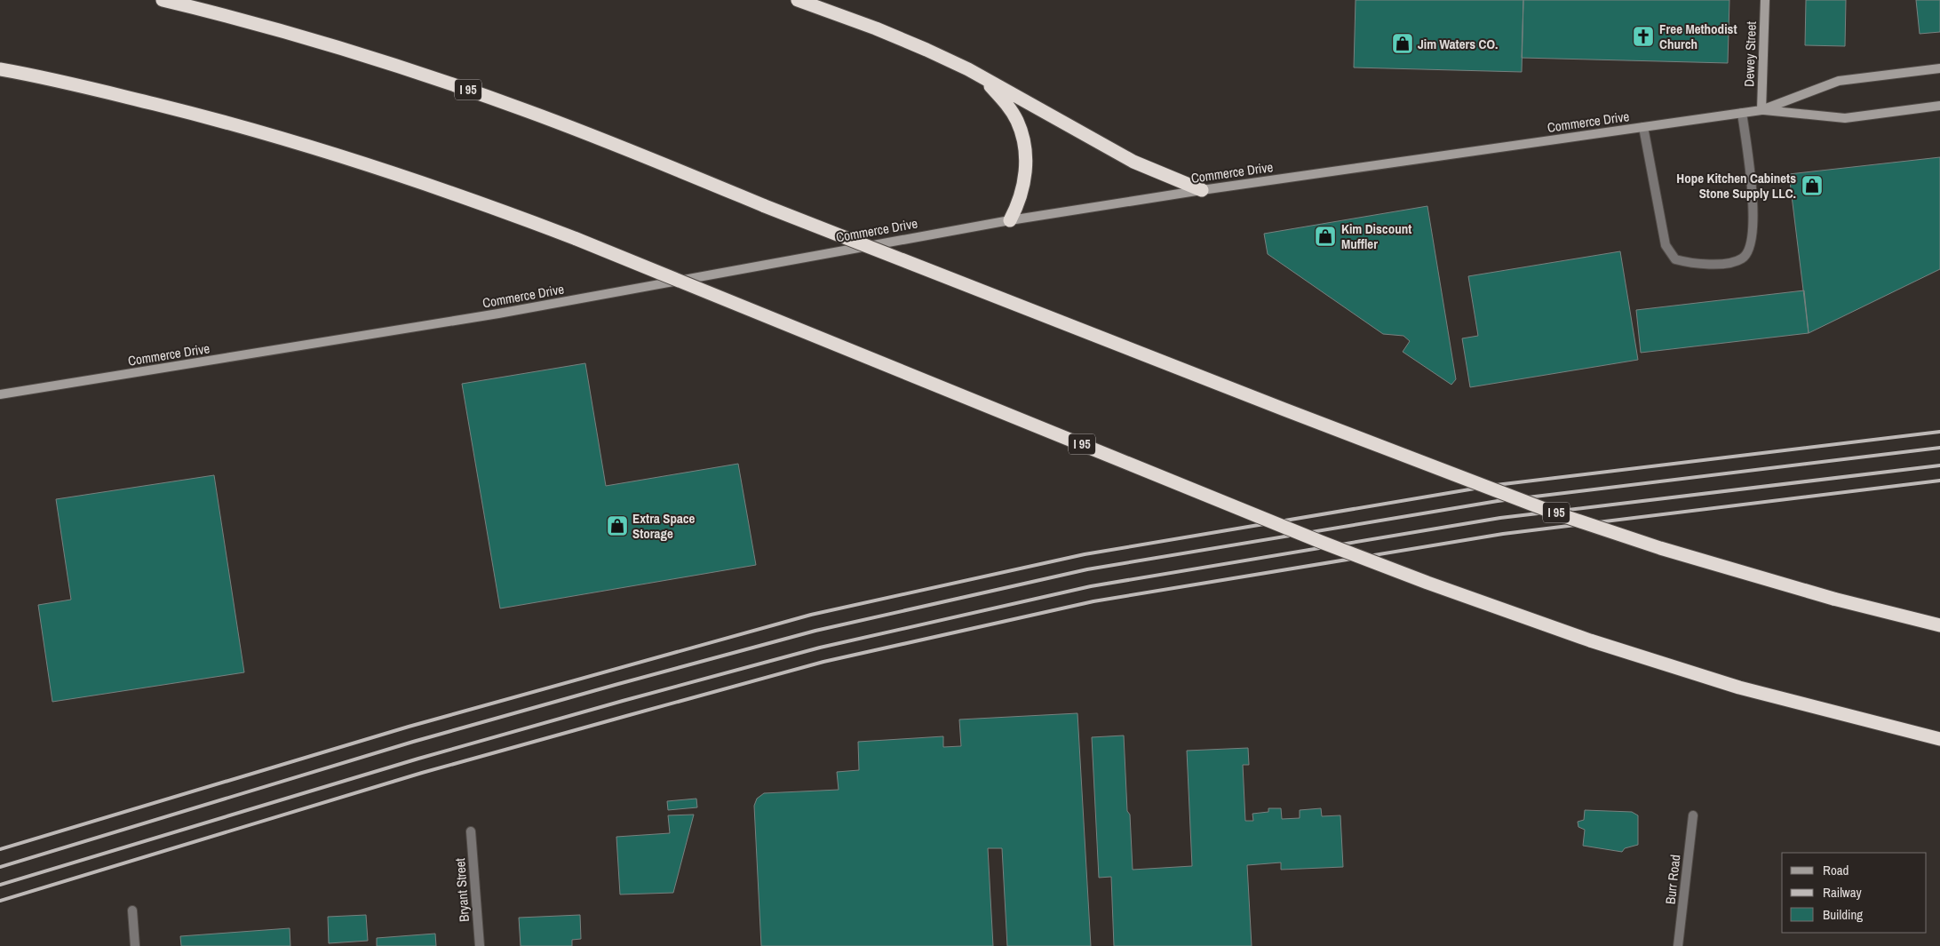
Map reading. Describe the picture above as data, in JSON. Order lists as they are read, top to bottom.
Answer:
{
  "streets": {
    "highway": ["I 95"],
    "main road": ["Dewey Street", "Commerce Drive"],
    "street": ["Burr Road", "Bryant Street"]
  },
  "crossings": [
    ["Dewey Street", "Commerce Drive"]
  ],
  "places": {
    "church": ["Free Methodist Church"],
    "shop": [
      "Jim Waters CO.",
      "Hope Kitchen Cabinets Stone Supply LLC.",
      "Kim Discount Muffler",
      "Extra Space Storage"
    ]
  },
  "legend": ["Road", "Railway", "Building"]
}
